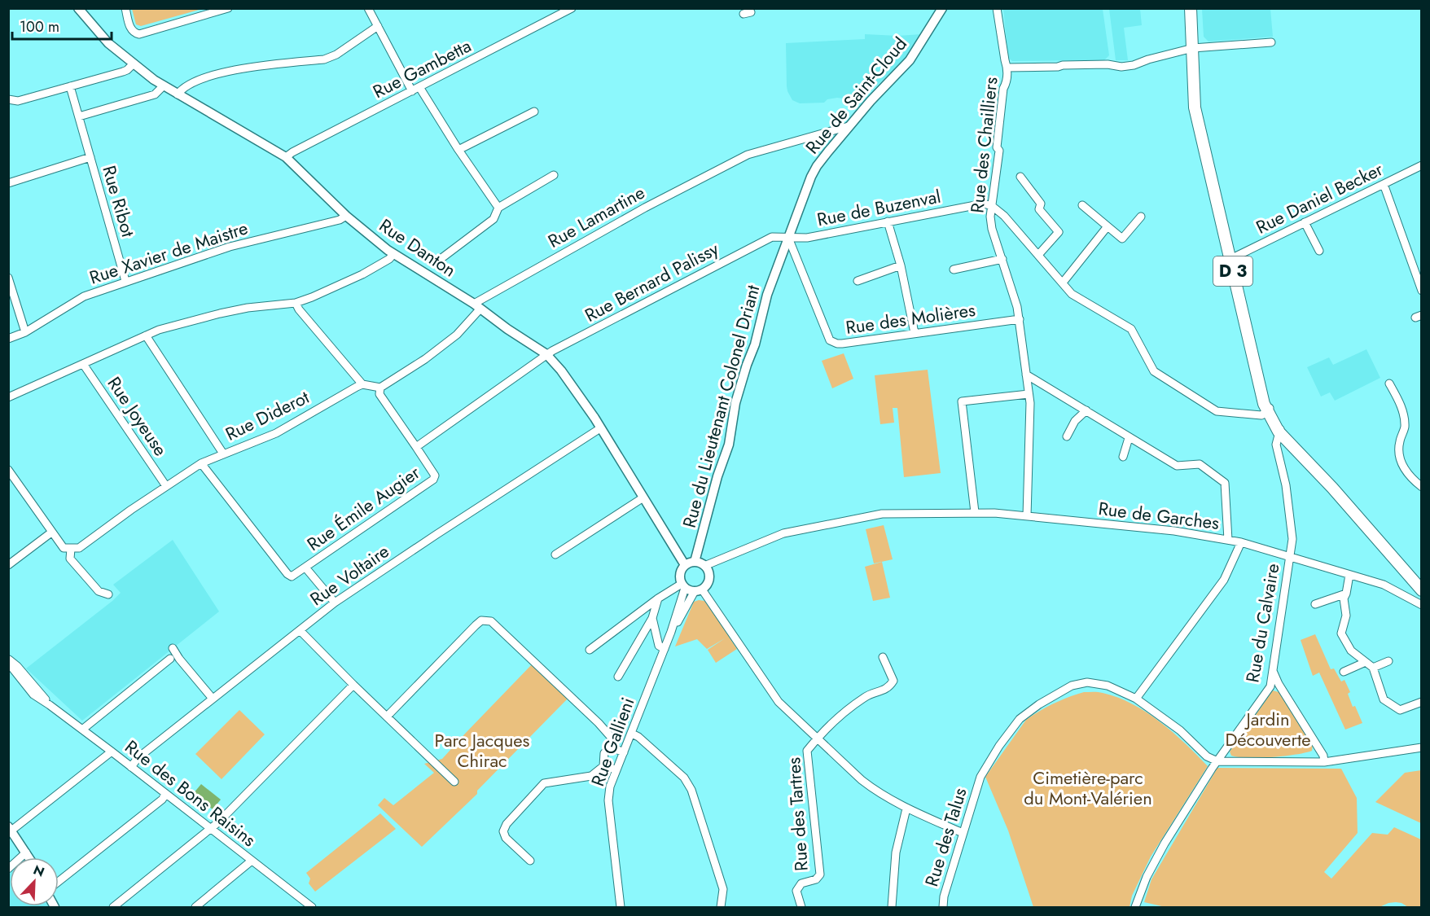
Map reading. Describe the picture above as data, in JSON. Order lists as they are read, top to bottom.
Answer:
{
  "streets": {
    "main road": ["D 3"],
    "street": [
      "Rue Gambetta",
      "Rue de Saint-Cloud",
      "Rue des Chailliers",
      "Rue Daniel Becker",
      "Rue Ribot",
      "Rue de Buzenval",
      "Rue Lamartine",
      "Rue Danton",
      "Rue Xavier de Maistre",
      "Rue Bernard Palissy",
      "Rue des Molières",
      "Rue du Lieutenant Colonel Driant",
      "Rue Diderot",
      "Rue Joyeuse",
      "Rue Émile Augier",
      "Rue de Garches",
      "Rue Voltaire",
      "Rue du Calvaire",
      "Rue Gallieni",
      "Rue des Bons Raisins",
      "Rue des Tartres",
      "Rue des Talus"
    ]
  },
  "crossings": [
    ["Rue Gambetta", "Rue Danton"],
    ["Rue de Saint-Cloud", "Rue de Buzenval"],
    ["Rue de Saint-Cloud", "Rue Lamartine"],
    ["Rue de Saint-Cloud", "Rue des Molières"],
    ["Rue de Saint-Cloud", "Rue du Lieutenant Colonel Driant"],
    ["Rue des Chailliers", "Rue de Buzenval"],
    ["Rue des Chailliers", "Rue des Molières"],
    ["Rue des Chailliers", "Rue de Garches"],
    ["Rue Daniel Becker", "D 3"],
    ["Rue Ribot", "Rue Xavier de Maistre"],
    ["Rue de Buzenval", "Rue Bernard Palissy"],
    ["Rue de Buzenval", "Rue des Molières"],
    ["Rue Lamartine", "Rue Danton"],
    ["Rue Danton", "Rue Xavier de Maistre"],
    ["Rue Danton", "Rue Bernard Palissy"],
    ["Rue Danton", "Rue du Lieutenant Colonel Driant"],
    ["Rue Danton", "Rue Émile Augier"],
    ["Rue Danton", "Rue de Garches"],
    ["Rue Danton", "Rue Voltaire"],
    ["Rue Danton", "Rue Gallieni"],
    ["D 3", "Rue du Calvaire"],
    ["Rue Bernard Palissy", "Rue Émile Augier"],
    ["Rue du Lieutenant Colonel Driant", "Rue de Garches"],
    ["Rue du Lieutenant Colonel Driant", "Rue Gallieni"],
    ["Rue Diderot", "Rue Joyeuse"],
    ["Rue Diderot", "Rue Émile Augier"],
    ["Rue de Garches", "Rue du Calvaire"],
    ["Rue de Garches", "Rue Gallieni"],
    ["Rue Voltaire", "Rue des Bons Raisins"],
    ["Rue du Calvaire", "Rue des Talus"]
  ],
  "parks": ["Jardin Découverte", "Parc Jacques Chirac", "Cimetière-parc du Mont-Valérien"],
  "scale_bar": "100 m",
  "north": "top right"
}
